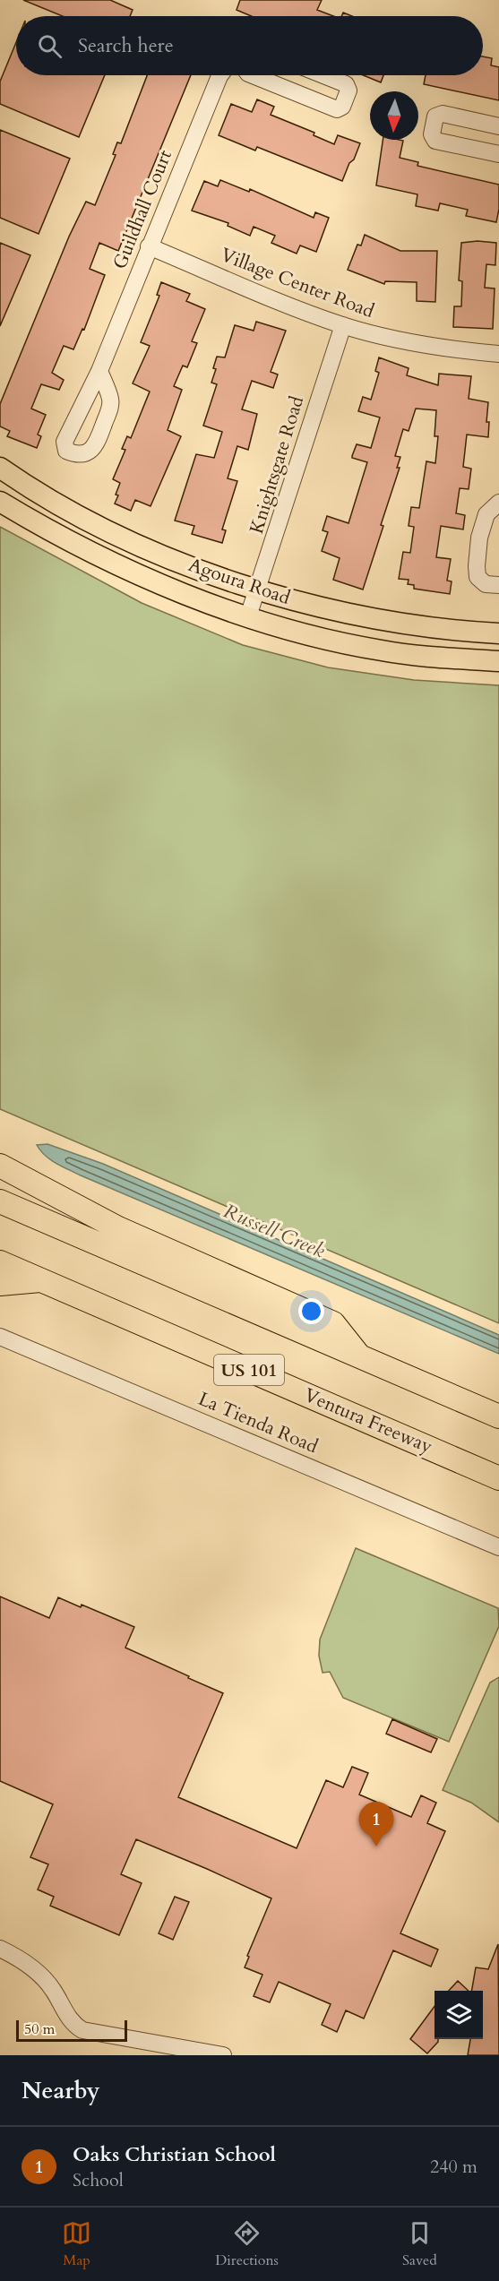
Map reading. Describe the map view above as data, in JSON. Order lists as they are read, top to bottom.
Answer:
{
  "streets": {
    "highway": ["US 101", "Ventura Freeway"],
    "main road": ["Agoura Road"],
    "street": [
      "Guildhall Court",
      "Village Center Road",
      "Knightsgate Road",
      "La Tienda Road"
    ]
  },
  "crossings": [
    ["Guildhall Court", "Village Center Road"],
    ["Village Center Road", "Knightsgate Road"],
    ["Knightsgate Road", "Agoura Road"]
  ],
  "water": ["Russell Creek"],
  "scale_bar": "50 m",
  "north": "bottom",
  "page": {
    "search": "Search here",
    "pins": "1",
    "scale": "50 m",
    "heading": "Nearby",
    "list": [
      {
        "mark": "1",
        "name": "Oaks Christian School",
        "note": "School",
        "value": "240 m"
      }
    ],
    "nav": ["Map", "Directions", "Saved"]
  }
}
